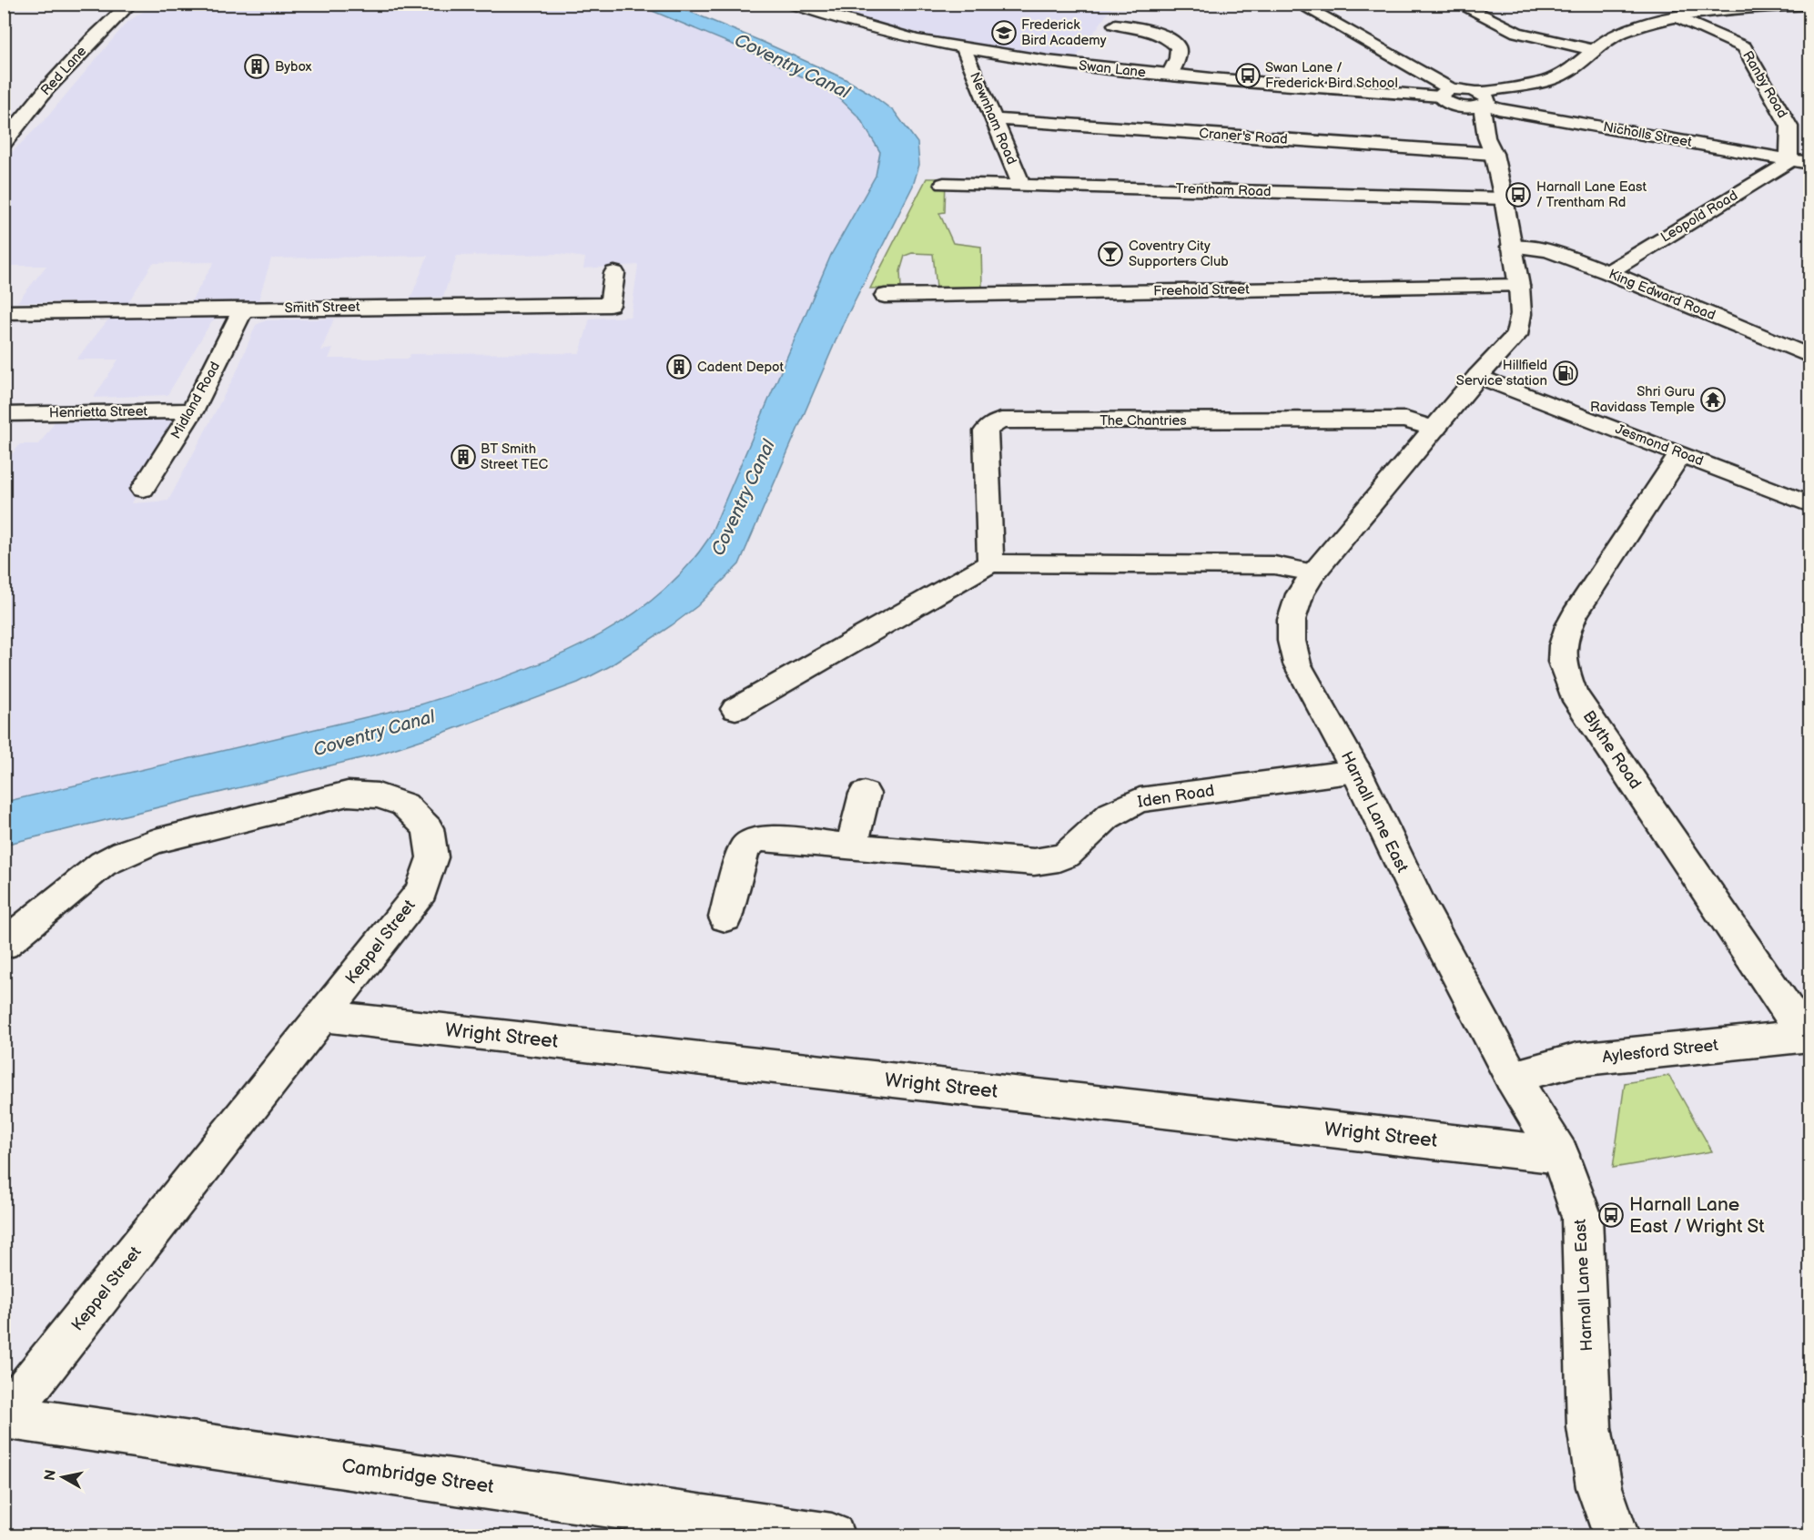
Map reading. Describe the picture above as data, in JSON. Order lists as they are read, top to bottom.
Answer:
{
  "streets": {
    "street": [
      "Swan Lane",
      "Red Lane",
      "Ranby Road",
      "Newnham Road",
      "Nicholls Street",
      "Craner's Road",
      "Trentham Road",
      "Leopold Road",
      "Freehold Street",
      "King Edward Road",
      "Smith Street",
      "Midland Road",
      "Henrietta Street",
      "The Chantries",
      "Jesmond Road",
      "Blythe Road",
      "Iden Road",
      "Harnall Lane East",
      "Keppel Street",
      "Wright Street",
      "Aylesford Street",
      "Cambridge Street"
    ]
  },
  "crossings": [
    ["Swan Lane", "Newnham Road"],
    ["Swan Lane", "Nicholls Street"],
    ["Swan Lane", "Harnall Lane East"],
    ["Ranby Road", "Nicholls Street"],
    ["Ranby Road", "Leopold Road"],
    ["Newnham Road", "Craner's Road"],
    ["Newnham Road", "Trentham Road"],
    ["Nicholls Street", "Leopold Road"],
    ["Nicholls Street", "Harnall Lane East"],
    ["Craner's Road", "Harnall Lane East"],
    ["Trentham Road", "Harnall Lane East"],
    ["Leopold Road", "King Edward Road"],
    ["Freehold Street", "Harnall Lane East"],
    ["King Edward Road", "Harnall Lane East"],
    ["Smith Street", "Midland Road"],
    ["Midland Road", "Henrietta Street"],
    ["The Chantries", "Harnall Lane East"],
    ["Jesmond Road", "Blythe Road"],
    ["Jesmond Road", "Harnall Lane East"],
    ["Blythe Road", "Aylesford Street"],
    ["Iden Road", "Harnall Lane East"],
    ["Harnall Lane East", "Wright Street"],
    ["Harnall Lane East", "Aylesford Street"],
    ["Keppel Street", "Wright Street"],
    ["Keppel Street", "Cambridge Street"]
  ],
  "water": ["Coventry Canal"],
  "places": {
    "school or university": ["Frederick Bird Academy"],
    "building": ["Bybox", "Cadent Depot", "BT Smith Street TEC"],
    "bus stop": ["Swan Lane / Frederick Bird School", "Harnall Lane East / Trentham Rd", "Harnall Lane East / Wright St"],
    "bar": ["Coventry City Supporters Club"],
    "fuel station": ["Hillfield Service station"],
    "temple": ["Shri Guru Ravidass Temple"]
  },
  "north": "left"
}
